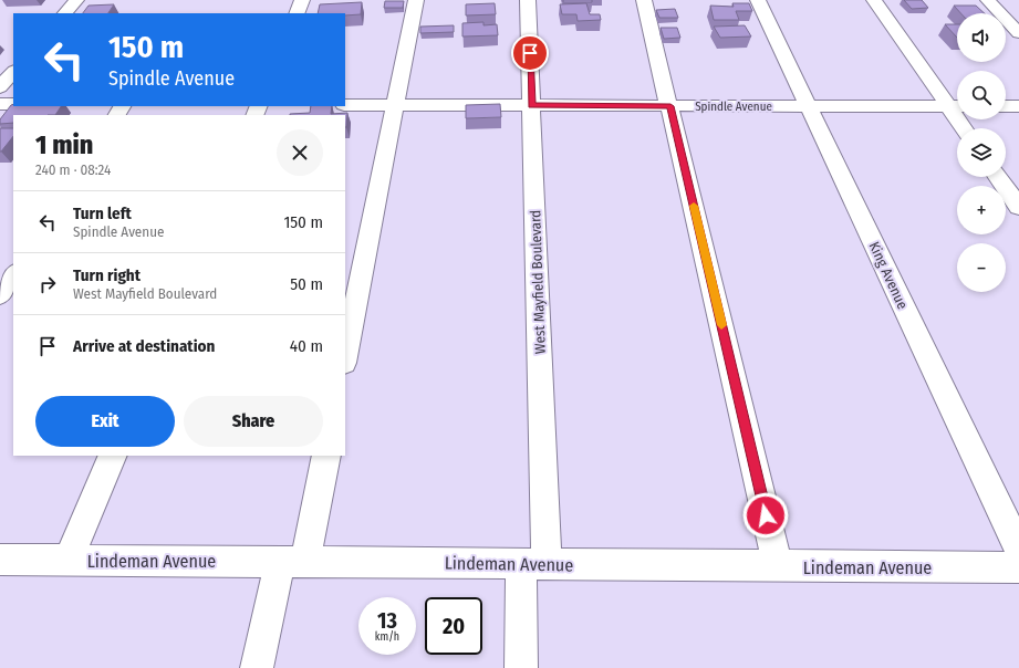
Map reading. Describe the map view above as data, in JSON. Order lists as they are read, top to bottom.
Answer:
{
  "streets": {
    "street": [
      "Spindle Avenue",
      "King Avenue",
      "West Mayfield Boulevard",
      "Lindeman Avenue"
    ]
  },
  "crossings": [
    ["Spindle Avenue", "King Avenue"],
    ["Spindle Avenue", "West Mayfield Boulevard"],
    ["King Avenue", "Lindeman Avenue"],
    ["West Mayfield Boulevard", "Lindeman Avenue"]
  ],
  "page": {
    "map_buttons": ["+", "−"],
    "turn": ["150 m", "Spindle Avenue"],
    "heading": ["1 min", "240 m · 08:24"],
    "list": [
      {
        "name": "Turn left",
        "note": "Spindle Avenue",
        "value": "150 m"
      },
      {
        "name": "Turn right",
        "note": "West Mayfield Boulevard",
        "value": "50 m"
      },
      {
        "name": "Arrive at destination",
        "value": "40 m"
      }
    ],
    "buttons": ["Exit", "Share"],
    "speed": "13 km/h",
    "limit": "20"
  }
}
